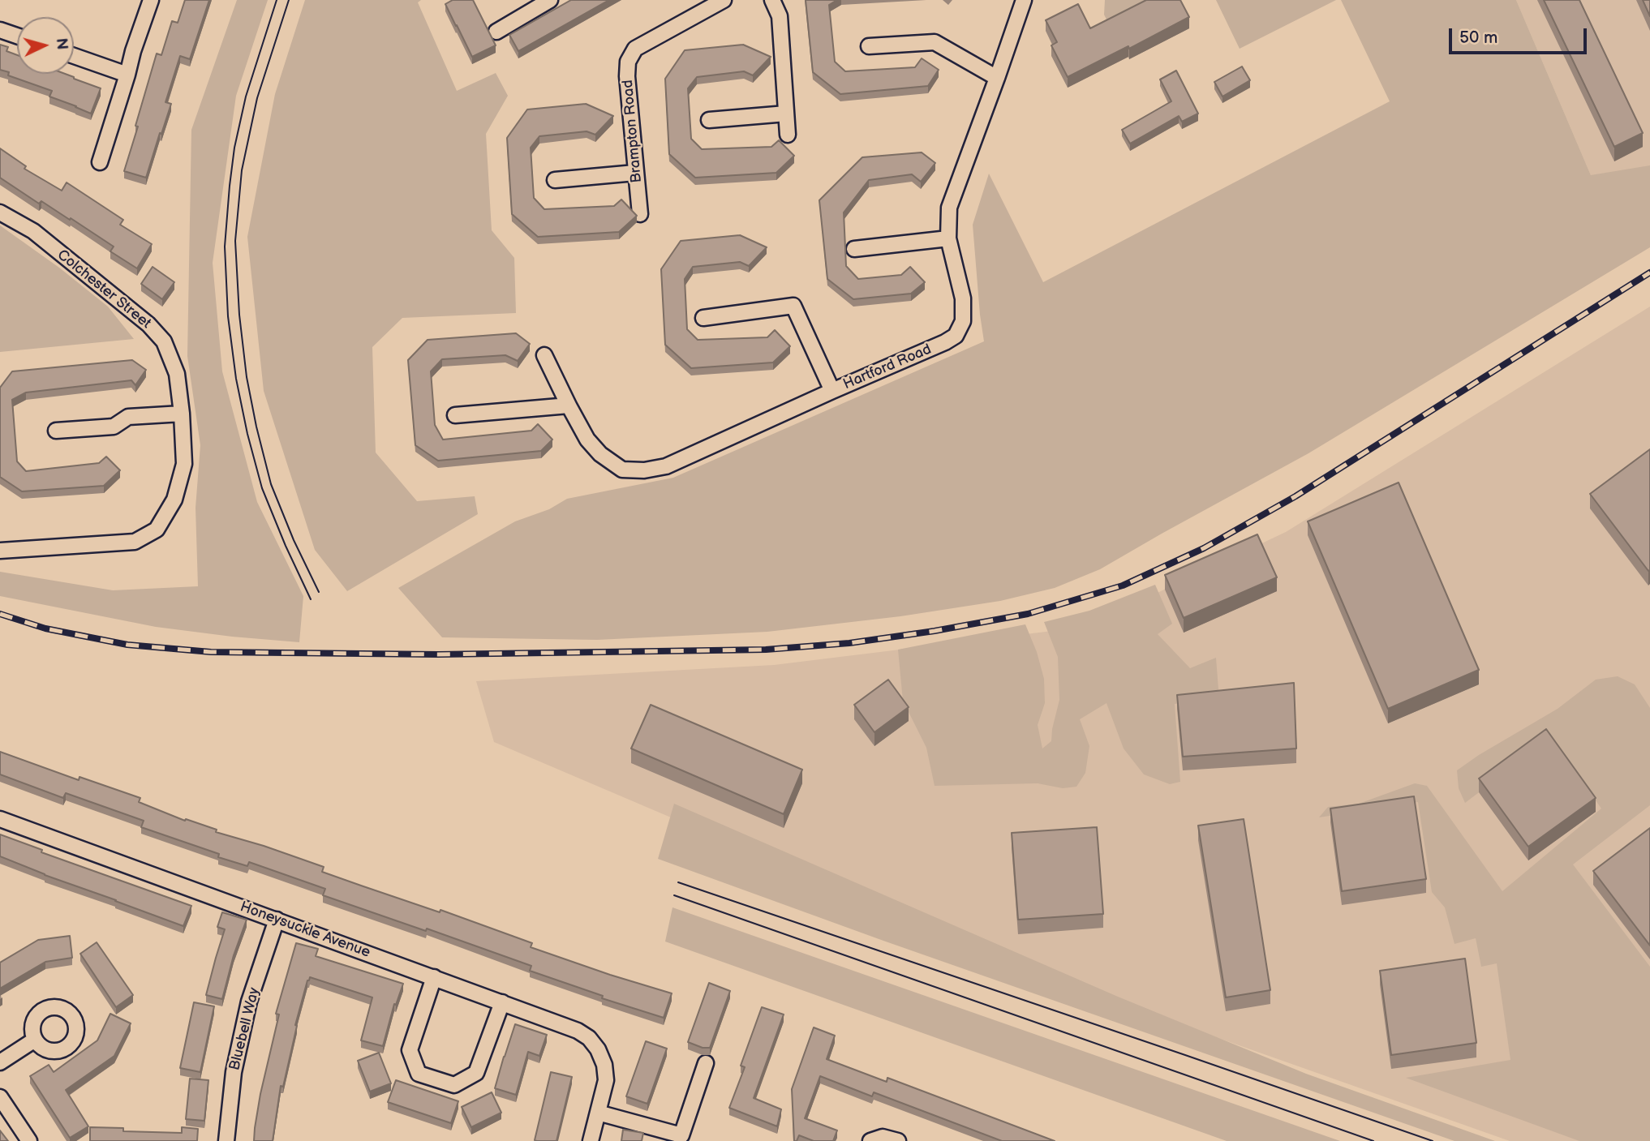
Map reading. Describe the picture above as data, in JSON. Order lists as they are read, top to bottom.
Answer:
{
  "streets": {
    "street": [
      "Brampton Road",
      "Colchester Street",
      "Hartford Road",
      "Honeysuckle Avenue",
      "Bluebell Way"
    ]
  },
  "crossings": [
    ["Honeysuckle Avenue", "Bluebell Way"]
  ],
  "scale_bar": "50 m",
  "north": "right"
}
